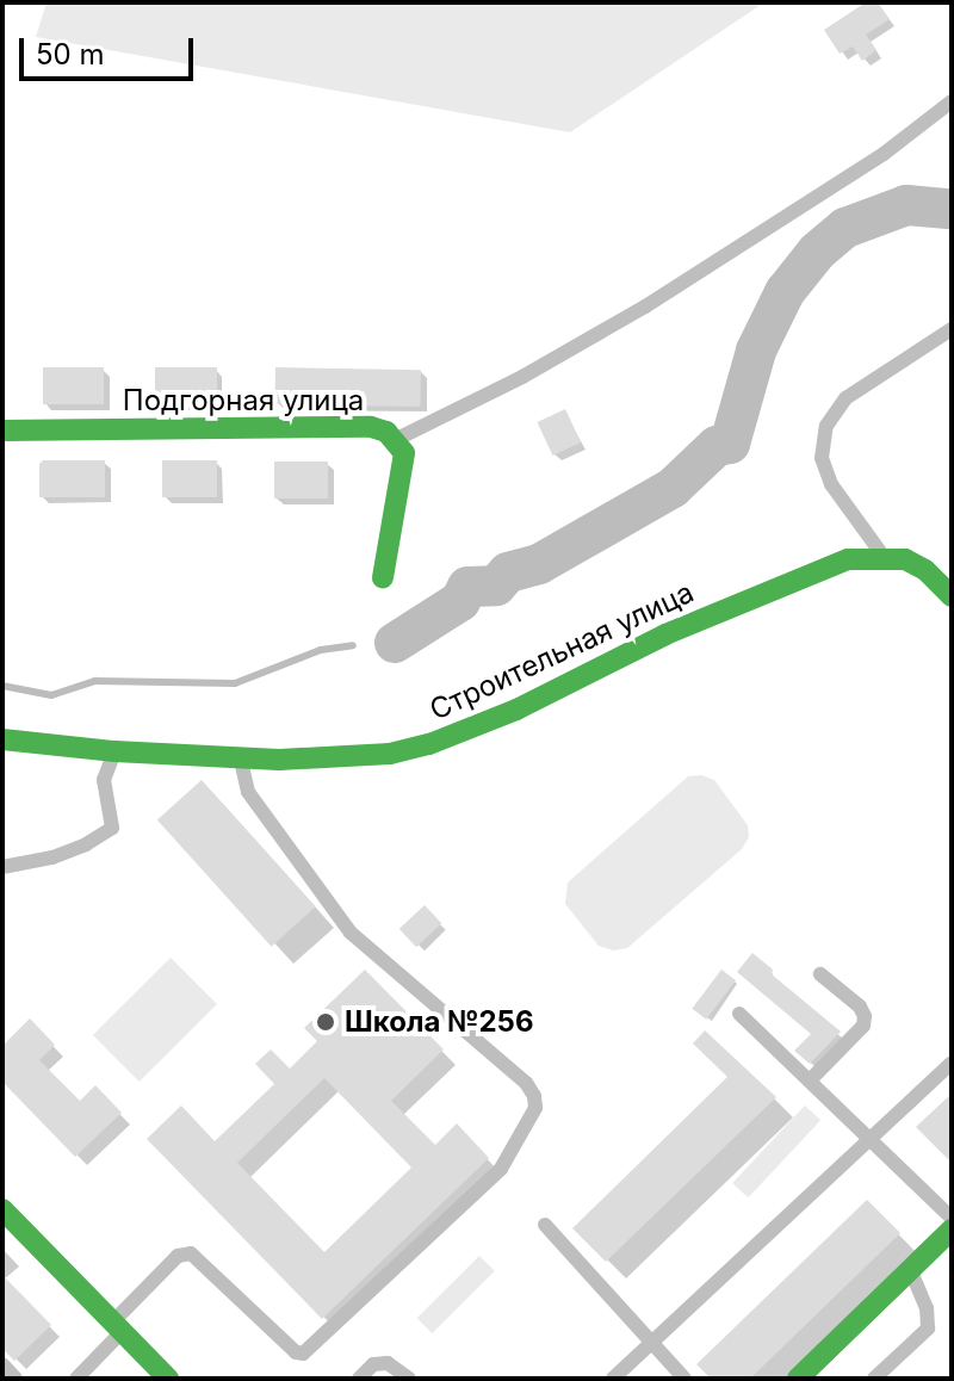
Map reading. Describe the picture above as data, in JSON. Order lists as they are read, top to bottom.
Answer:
{
  "streets": {
    "street": ["Подгорная улица", "Строительная улица"]
  },
  "places": ["Школа №256"],
  "scale_bar": "50 m"
}
